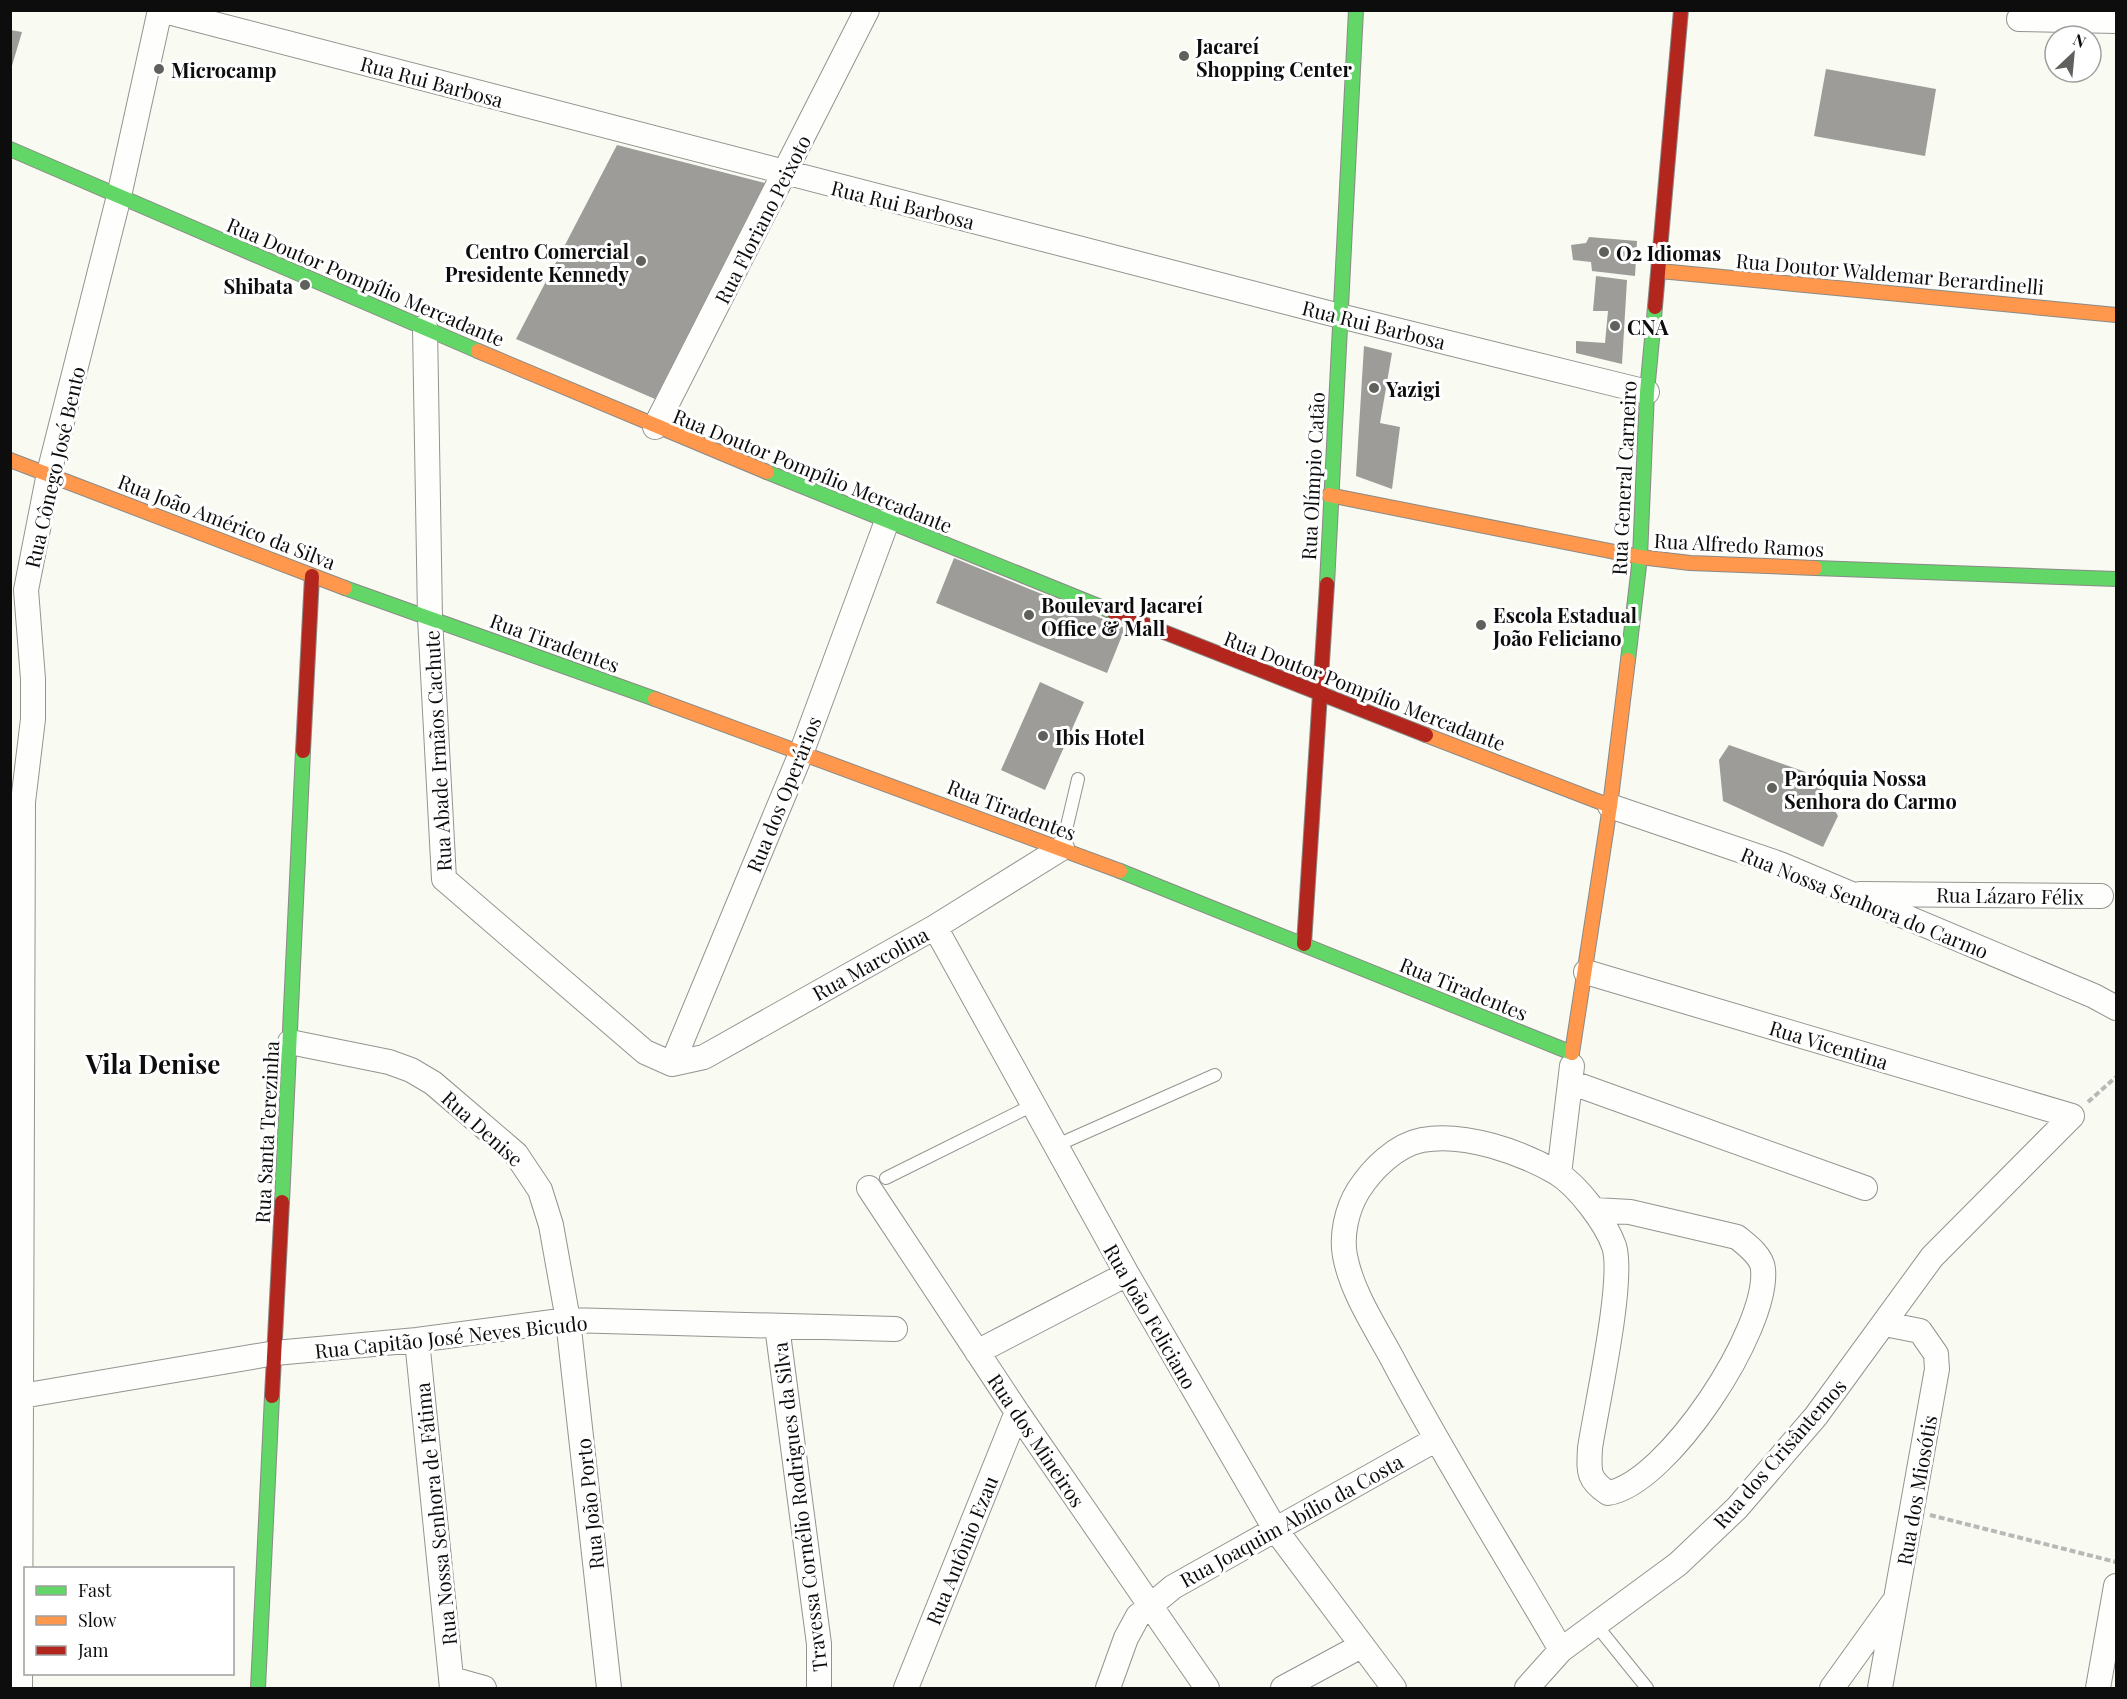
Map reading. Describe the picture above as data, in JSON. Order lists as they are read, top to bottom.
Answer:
{
  "streets": {
    "main road": [
      "Rua Doutor Waldemar Berardinelli",
      "Rua Doutor Pompílio Mercadante",
      "Rua Olímpio Catão",
      "Rua General Carneiro",
      "Rua João Américo da Silva",
      "Rua Alfredo Ramos",
      "Rua Tiradentes",
      "Rua Santa Terezinha"
    ],
    "street": [
      "Rua Rui Barbosa",
      "Rua Floriano Peixoto",
      "Rua Cônego José Bento",
      "Rua Abade Irmãos Cachute",
      "Rua dos Operários",
      "Rua Lázaro Félix",
      "Rua Nossa Senhora do Carmo",
      "Rua Marcolina",
      "Rua Vicentina",
      "Rua Denise",
      "Rua João Feliciano",
      "Rua Capitão José Neves Bicudo",
      "Rua dos Mineiros",
      "Rua dos Crisântemos",
      "Rua dos Miosótis",
      "Rua João Porto",
      "Travessa Cornélio Rodrigues da Silva",
      "Rua Nossa Senhora de Fátima",
      "Rua Joaquim Abílio da Costa",
      "Rua Antônio Ezau"
    ]
  },
  "crossings": [
    ["Rua Rui Barbosa", "Rua Floriano Peixoto"],
    ["Rua Rui Barbosa", "Rua Cônego José Bento"],
    ["Rua Rui Barbosa", "Rua Olímpio Catão"],
    ["Rua Rui Barbosa", "Rua General Carneiro"],
    ["Rua Floriano Peixoto", "Rua Doutor Pompílio Mercadante"],
    ["Rua Doutor Waldemar Berardinelli", "Rua General Carneiro"],
    ["Rua Doutor Pompílio Mercadante", "Rua Cônego José Bento"],
    ["Rua Doutor Pompílio Mercadante", "Rua Olímpio Catão"],
    ["Rua Doutor Pompílio Mercadante", "Rua General Carneiro"],
    ["Rua Doutor Pompílio Mercadante", "Rua Abade Irmãos Cachute"],
    ["Rua Doutor Pompílio Mercadante", "Rua dos Operários"],
    ["Rua Doutor Pompílio Mercadante", "Rua Nossa Senhora do Carmo"],
    ["Rua Cônego José Bento", "Rua João Américo da Silva"],
    ["Rua Cônego José Bento", "Rua Capitão José Neves Bicudo"],
    ["Rua Olímpio Catão", "Rua Alfredo Ramos"],
    ["Rua Olímpio Catão", "Rua Tiradentes"],
    ["Rua General Carneiro", "Rua Alfredo Ramos"],
    ["Rua General Carneiro", "Rua Tiradentes"],
    ["Rua General Carneiro", "Rua Nossa Senhora do Carmo"],
    ["Rua General Carneiro", "Rua Vicentina"],
    ["Rua João Américo da Silva", "Rua Tiradentes"],
    ["Rua João Américo da Silva", "Rua Abade Irmãos Cachute"],
    ["Rua João Américo da Silva", "Rua Santa Terezinha"],
    ["Rua Tiradentes", "Rua Abade Irmãos Cachute"],
    ["Rua Tiradentes", "Rua dos Operários"],
    ["Rua Tiradentes", "Rua Marcolina"],
    ["Rua Abade Irmãos Cachute", "Rua dos Operários"],
    ["Rua Abade Irmãos Cachute", "Rua Marcolina"],
    ["Rua dos Operários", "Rua Marcolina"],
    ["Rua Lázaro Félix", "Rua Nossa Senhora do Carmo"],
    ["Rua Marcolina", "Rua João Feliciano"],
    ["Rua Denise", "Rua Santa Terezinha"],
    ["Rua Denise", "Rua Capitão José Neves Bicudo"],
    ["Rua Denise", "Rua João Porto"],
    ["Rua Santa Terezinha", "Rua Capitão José Neves Bicudo"],
    ["Rua João Feliciano", "Rua Joaquim Abílio da Costa"],
    ["Rua Capitão José Neves Bicudo", "Rua João Porto"],
    ["Rua Capitão José Neves Bicudo", "Travessa Cornélio Rodrigues da Silva"],
    ["Rua Capitão José Neves Bicudo", "Rua Nossa Senhora de Fátima"],
    ["Rua dos Mineiros", "Rua Joaquim Abílio da Costa"],
    ["Rua dos Mineiros", "Rua Antônio Ezau"],
    ["Rua dos Crisântemos", "Rua dos Miosótis"]
  ],
  "districts": ["Vila Denise"],
  "places": [
    "Jacareí Shopping Center",
    "Microcamp",
    "O2 Idiomas",
    "Centro Comercial Presidente Kennedy",
    "Shibata",
    "CNA",
    "Yazigi",
    "Boulevard Jacareí Office & Mall",
    "Escola Estadual João Feliciano",
    "Ibis Hotel",
    "Paróquia Nossa Senhora do Carmo"
  ],
  "legend": ["Fast", "Slow", "Jam"],
  "north": "top right"
}
